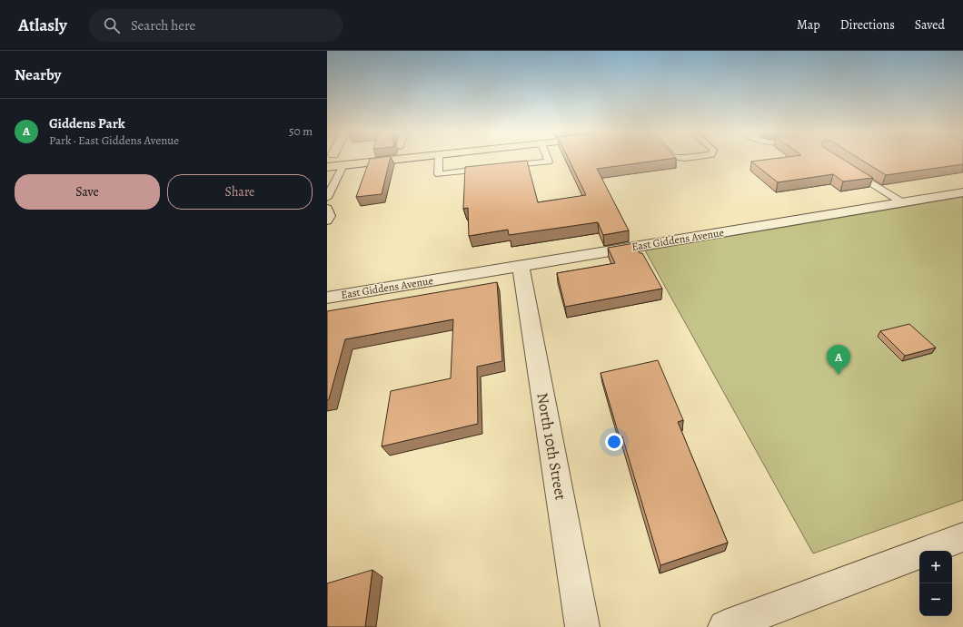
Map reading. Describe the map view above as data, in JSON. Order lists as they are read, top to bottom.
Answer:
{
  "streets": {
    "street": ["East Giddens Avenue", "North 10th Street"]
  },
  "crossings": [
    ["East Giddens Avenue", "North 10th Street"]
  ],
  "page": {
    "header": "Atlasly",
    "search": "Search here",
    "nav": ["Map", "Directions", "Saved"],
    "heading": "Nearby",
    "list": [
      {
        "mark": "A",
        "name": "Giddens Park",
        "note": "Park · East Giddens Avenue",
        "value": "50 m"
      }
    ],
    "buttons": ["Save", "Share"],
    "pins": "A",
    "map_buttons": ["+", "−"]
  }
}
